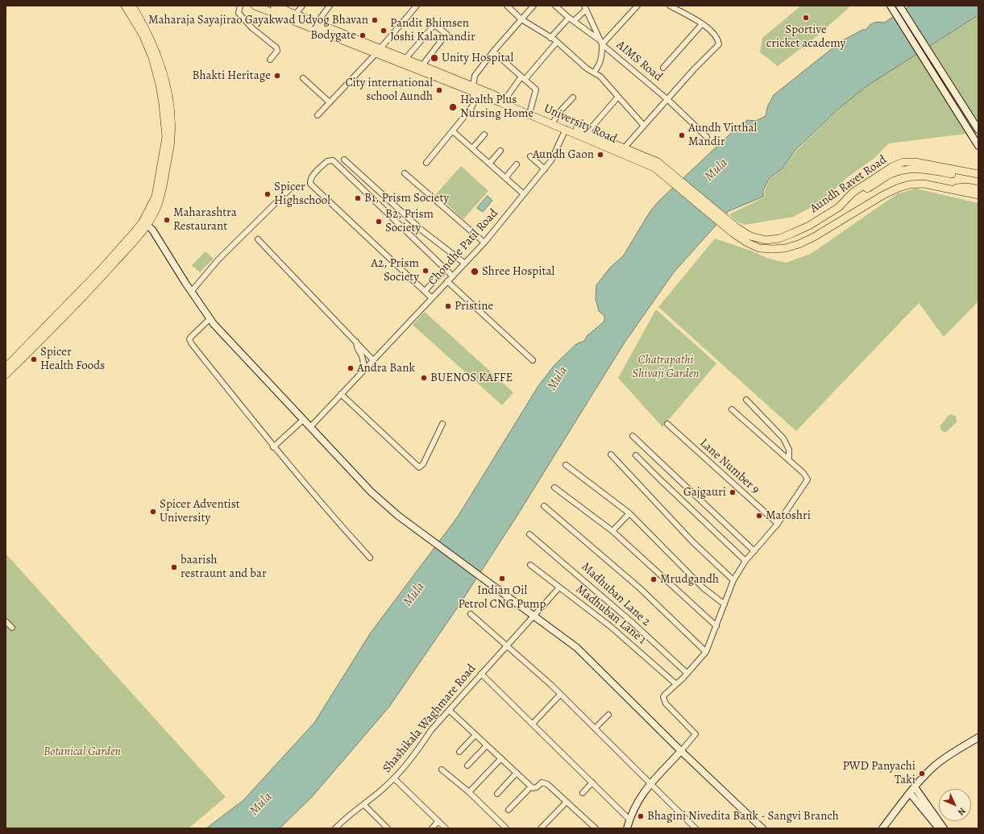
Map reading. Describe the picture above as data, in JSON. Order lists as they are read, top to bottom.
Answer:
{
  "streets": {
    "main road": ["University Road", "Aundh Ravet Road"],
    "street": [
      "AIMS Road",
      "Chondhe Patil Road",
      "Lane Number 9",
      "Madhuban Lane 2",
      "Madhuban Lane 1",
      "Shashikala Waghmare Road"
    ]
  },
  "crossings": [
    ["University Road", "Aundh Ravet Road"],
    ["University Road", "Chondhe Patil Road"],
    ["Madhuban Lane 1", "Shashikala Waghmare Road"]
  ],
  "water": ["Mula"],
  "parks": ["Chatrapathi Shivaji Garden", "Botanical Garden"],
  "places": [
    "Sportive cricket academy",
    "Maharaja Sayajirao Gayakwad Udyog Bhavan",
    "Pandit Bhimsen Joshi Kalamandir",
    "Bodygate",
    "Unity Hospital",
    "Bhakti Heritage",
    "City international school Aundh",
    "Health Plus Nursing Home",
    "Aundh Vitthal Mandir",
    "Aundh Gaon",
    "Spicer Highschool",
    "B1, Prism Society",
    "Maharashtra Restaurant",
    "B2, Prism Society",
    "A2, Prism Society",
    "Shree Hospital",
    "Pristine",
    "Spicer Health Foods",
    "Andra Bank",
    "BUENOS KAFFE",
    "Gajgauri",
    "Spicer Adventist University",
    "Matoshri",
    "baarish restraunt and bar",
    "Indian Oil Petrol CNG Pump",
    "Mrudgandh",
    "PWD Panyachi Taki",
    "Bhagini Nivedita Bank - Sangvi Branch"
  ],
  "north": "bottom right"
}
